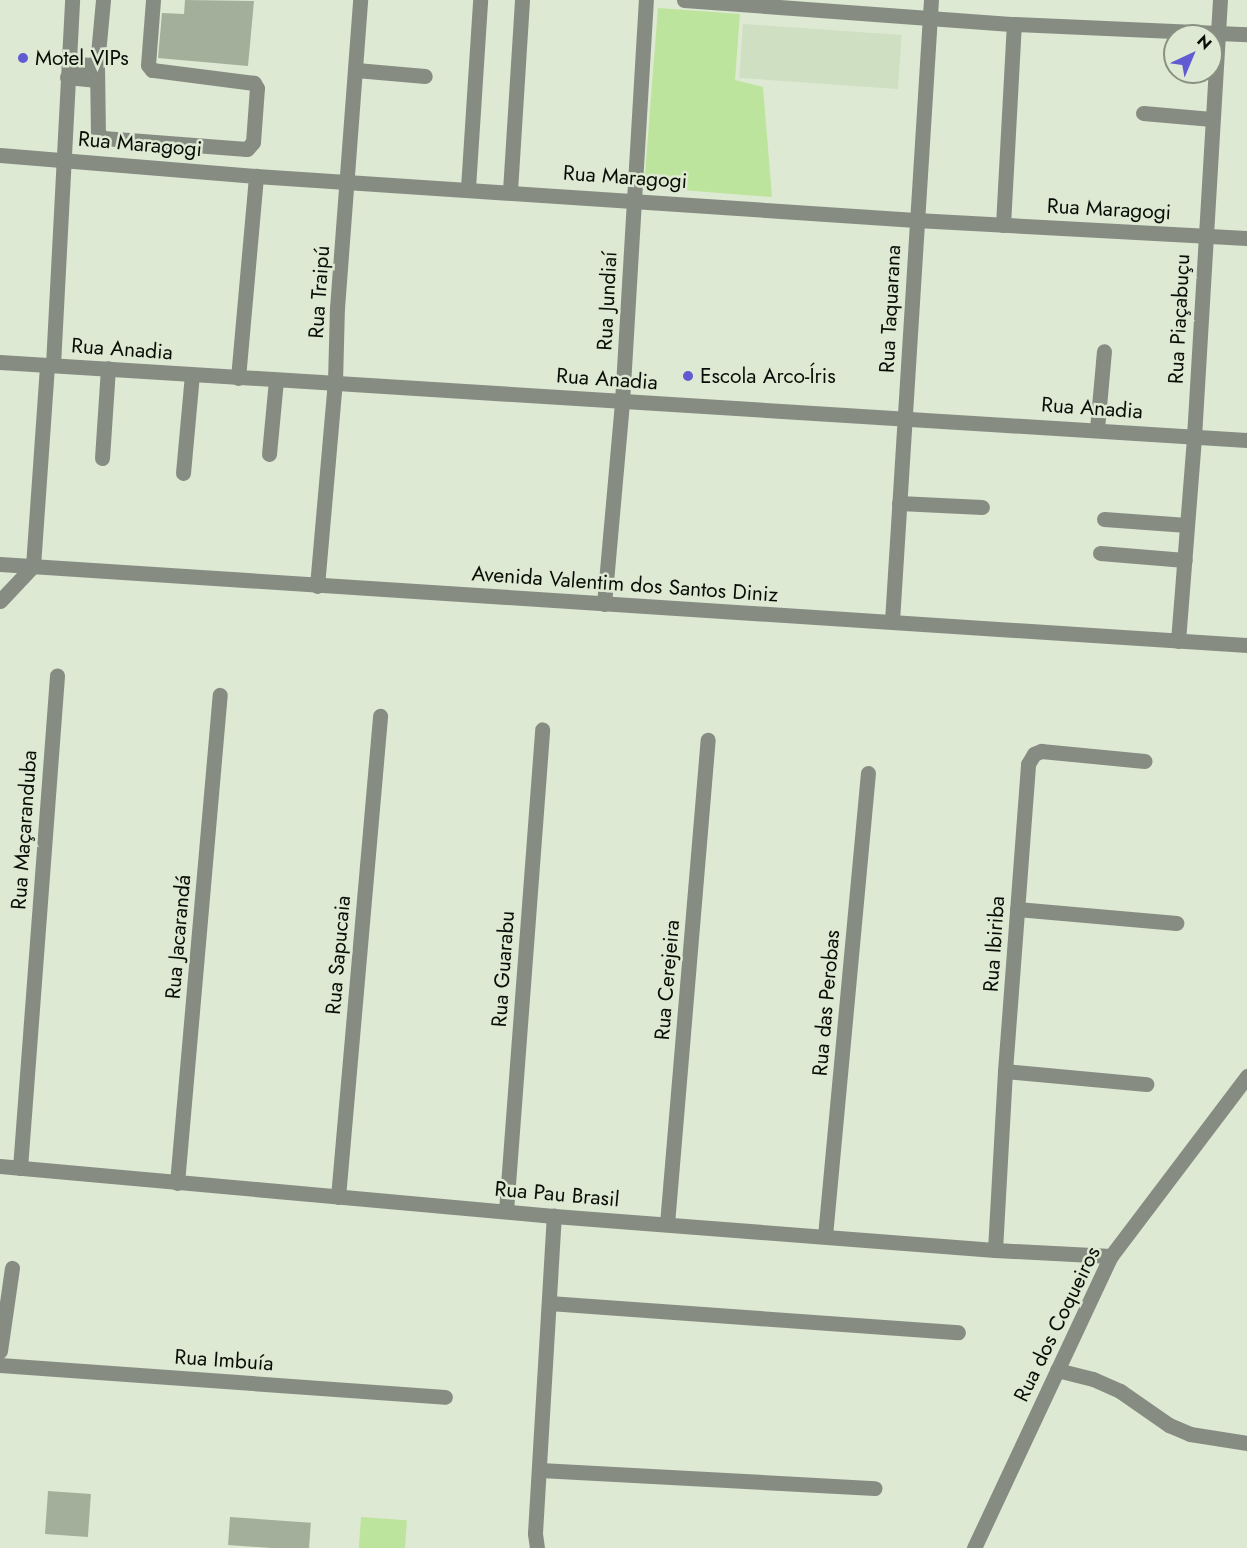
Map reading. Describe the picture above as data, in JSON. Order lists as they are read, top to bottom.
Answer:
{
  "streets": {
    "street": [
      "Rua Maragogi",
      "Rua Traipú",
      "Rua Jundiaí",
      "Rua Taquarana",
      "Rua Piaçabuçu",
      "Rua Anadia",
      "Avenida Valentim dos Santos Diniz",
      "Rua Maçaranduba",
      "Rua Jacarandá",
      "Rua Ibiriba",
      "Rua Sapucaia",
      "Rua Guarabu",
      "Rua Cerejeira",
      "Rua das Perobas",
      "Rua Pau Brasil",
      "Rua dos Coqueiros",
      "Rua Imbuía"
    ]
  },
  "crossings": [
    ["Rua Maragogi", "Rua Traipú"],
    ["Rua Maragogi", "Rua Jundiaí"],
    ["Rua Maragogi", "Rua Taquarana"],
    ["Rua Maragogi", "Rua Piaçabuçu"],
    ["Rua Traipú", "Rua Anadia"],
    ["Rua Traipú", "Avenida Valentim dos Santos Diniz"],
    ["Rua Jundiaí", "Rua Anadia"],
    ["Rua Jundiaí", "Avenida Valentim dos Santos Diniz"],
    ["Rua Taquarana", "Rua Anadia"],
    ["Rua Taquarana", "Avenida Valentim dos Santos Diniz"],
    ["Rua Piaçabuçu", "Rua Anadia"],
    ["Rua Piaçabuçu", "Avenida Valentim dos Santos Diniz"],
    ["Rua Maçaranduba", "Rua Pau Brasil"],
    ["Rua Jacarandá", "Rua Pau Brasil"],
    ["Rua Ibiriba", "Rua Pau Brasil"],
    ["Rua Sapucaia", "Rua Pau Brasil"],
    ["Rua Guarabu", "Rua Pau Brasil"],
    ["Rua Cerejeira", "Rua Pau Brasil"],
    ["Rua das Perobas", "Rua Pau Brasil"],
    ["Rua Pau Brasil", "Rua dos Coqueiros"]
  ],
  "places": ["Motel VIPs", "Escola Arco-Íris"],
  "north": "top right"
}
